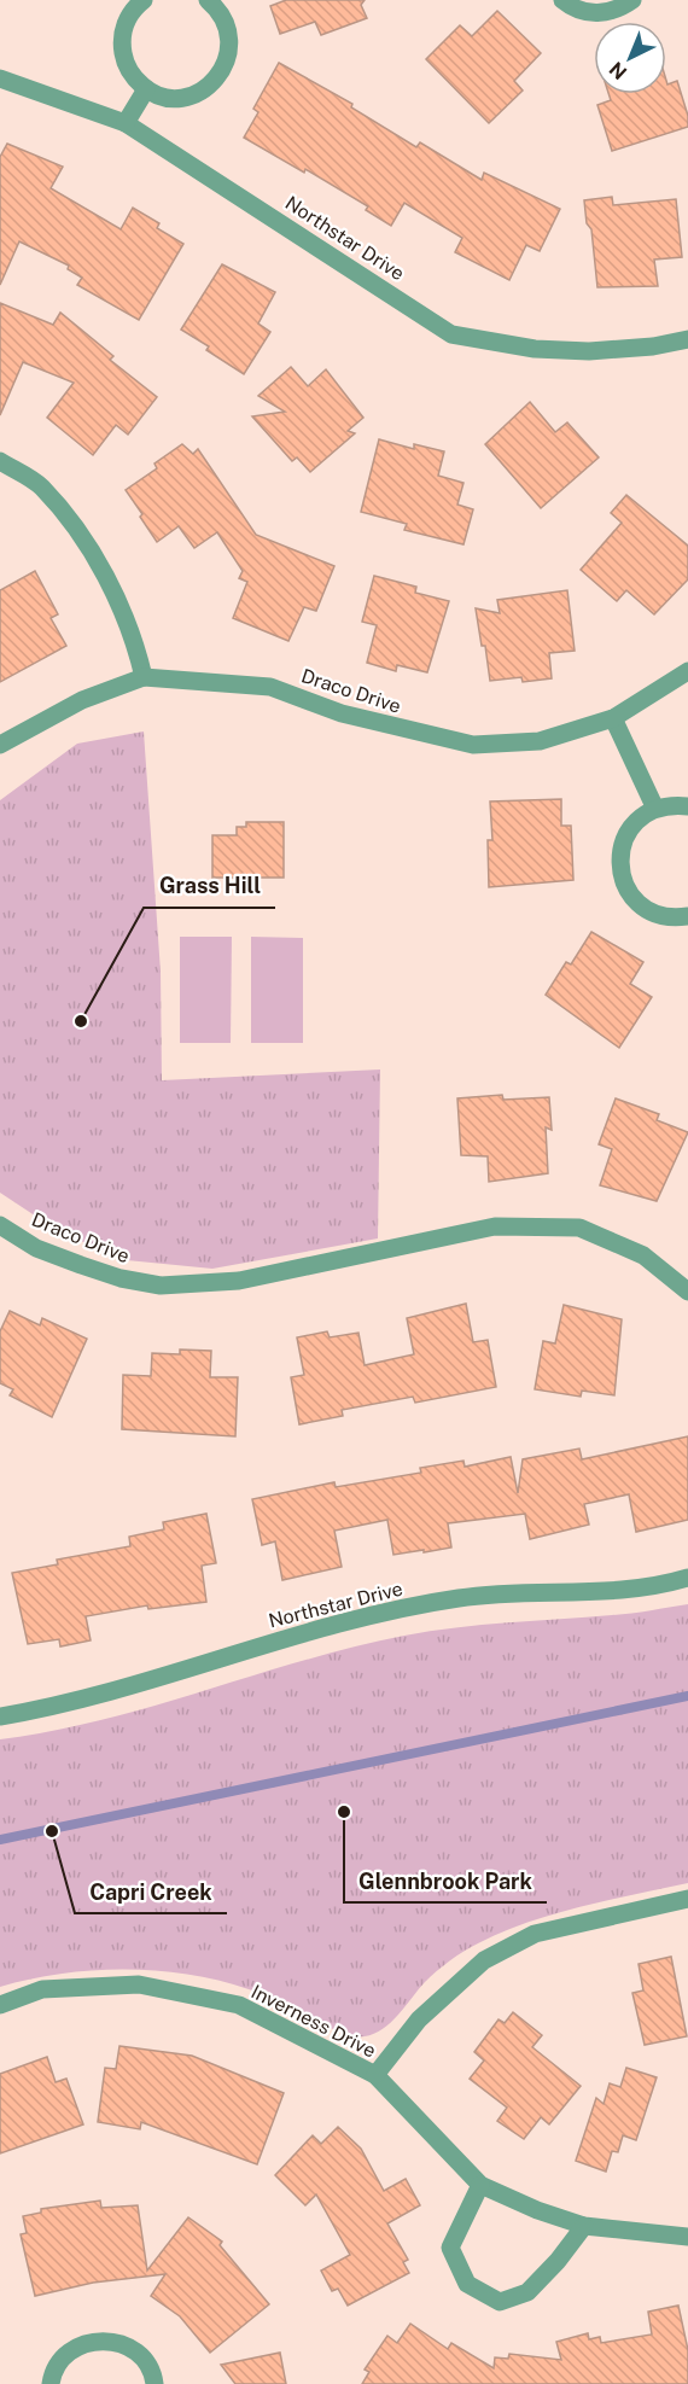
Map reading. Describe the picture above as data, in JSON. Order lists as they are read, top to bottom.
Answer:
{
  "streets": {
    "street": ["Northstar Drive", "Draco Drive", "Inverness Drive"]
  },
  "places": ["Grass Hill", "Glennbrook Park", "Capri Creek"],
  "north": "bottom left"
}
